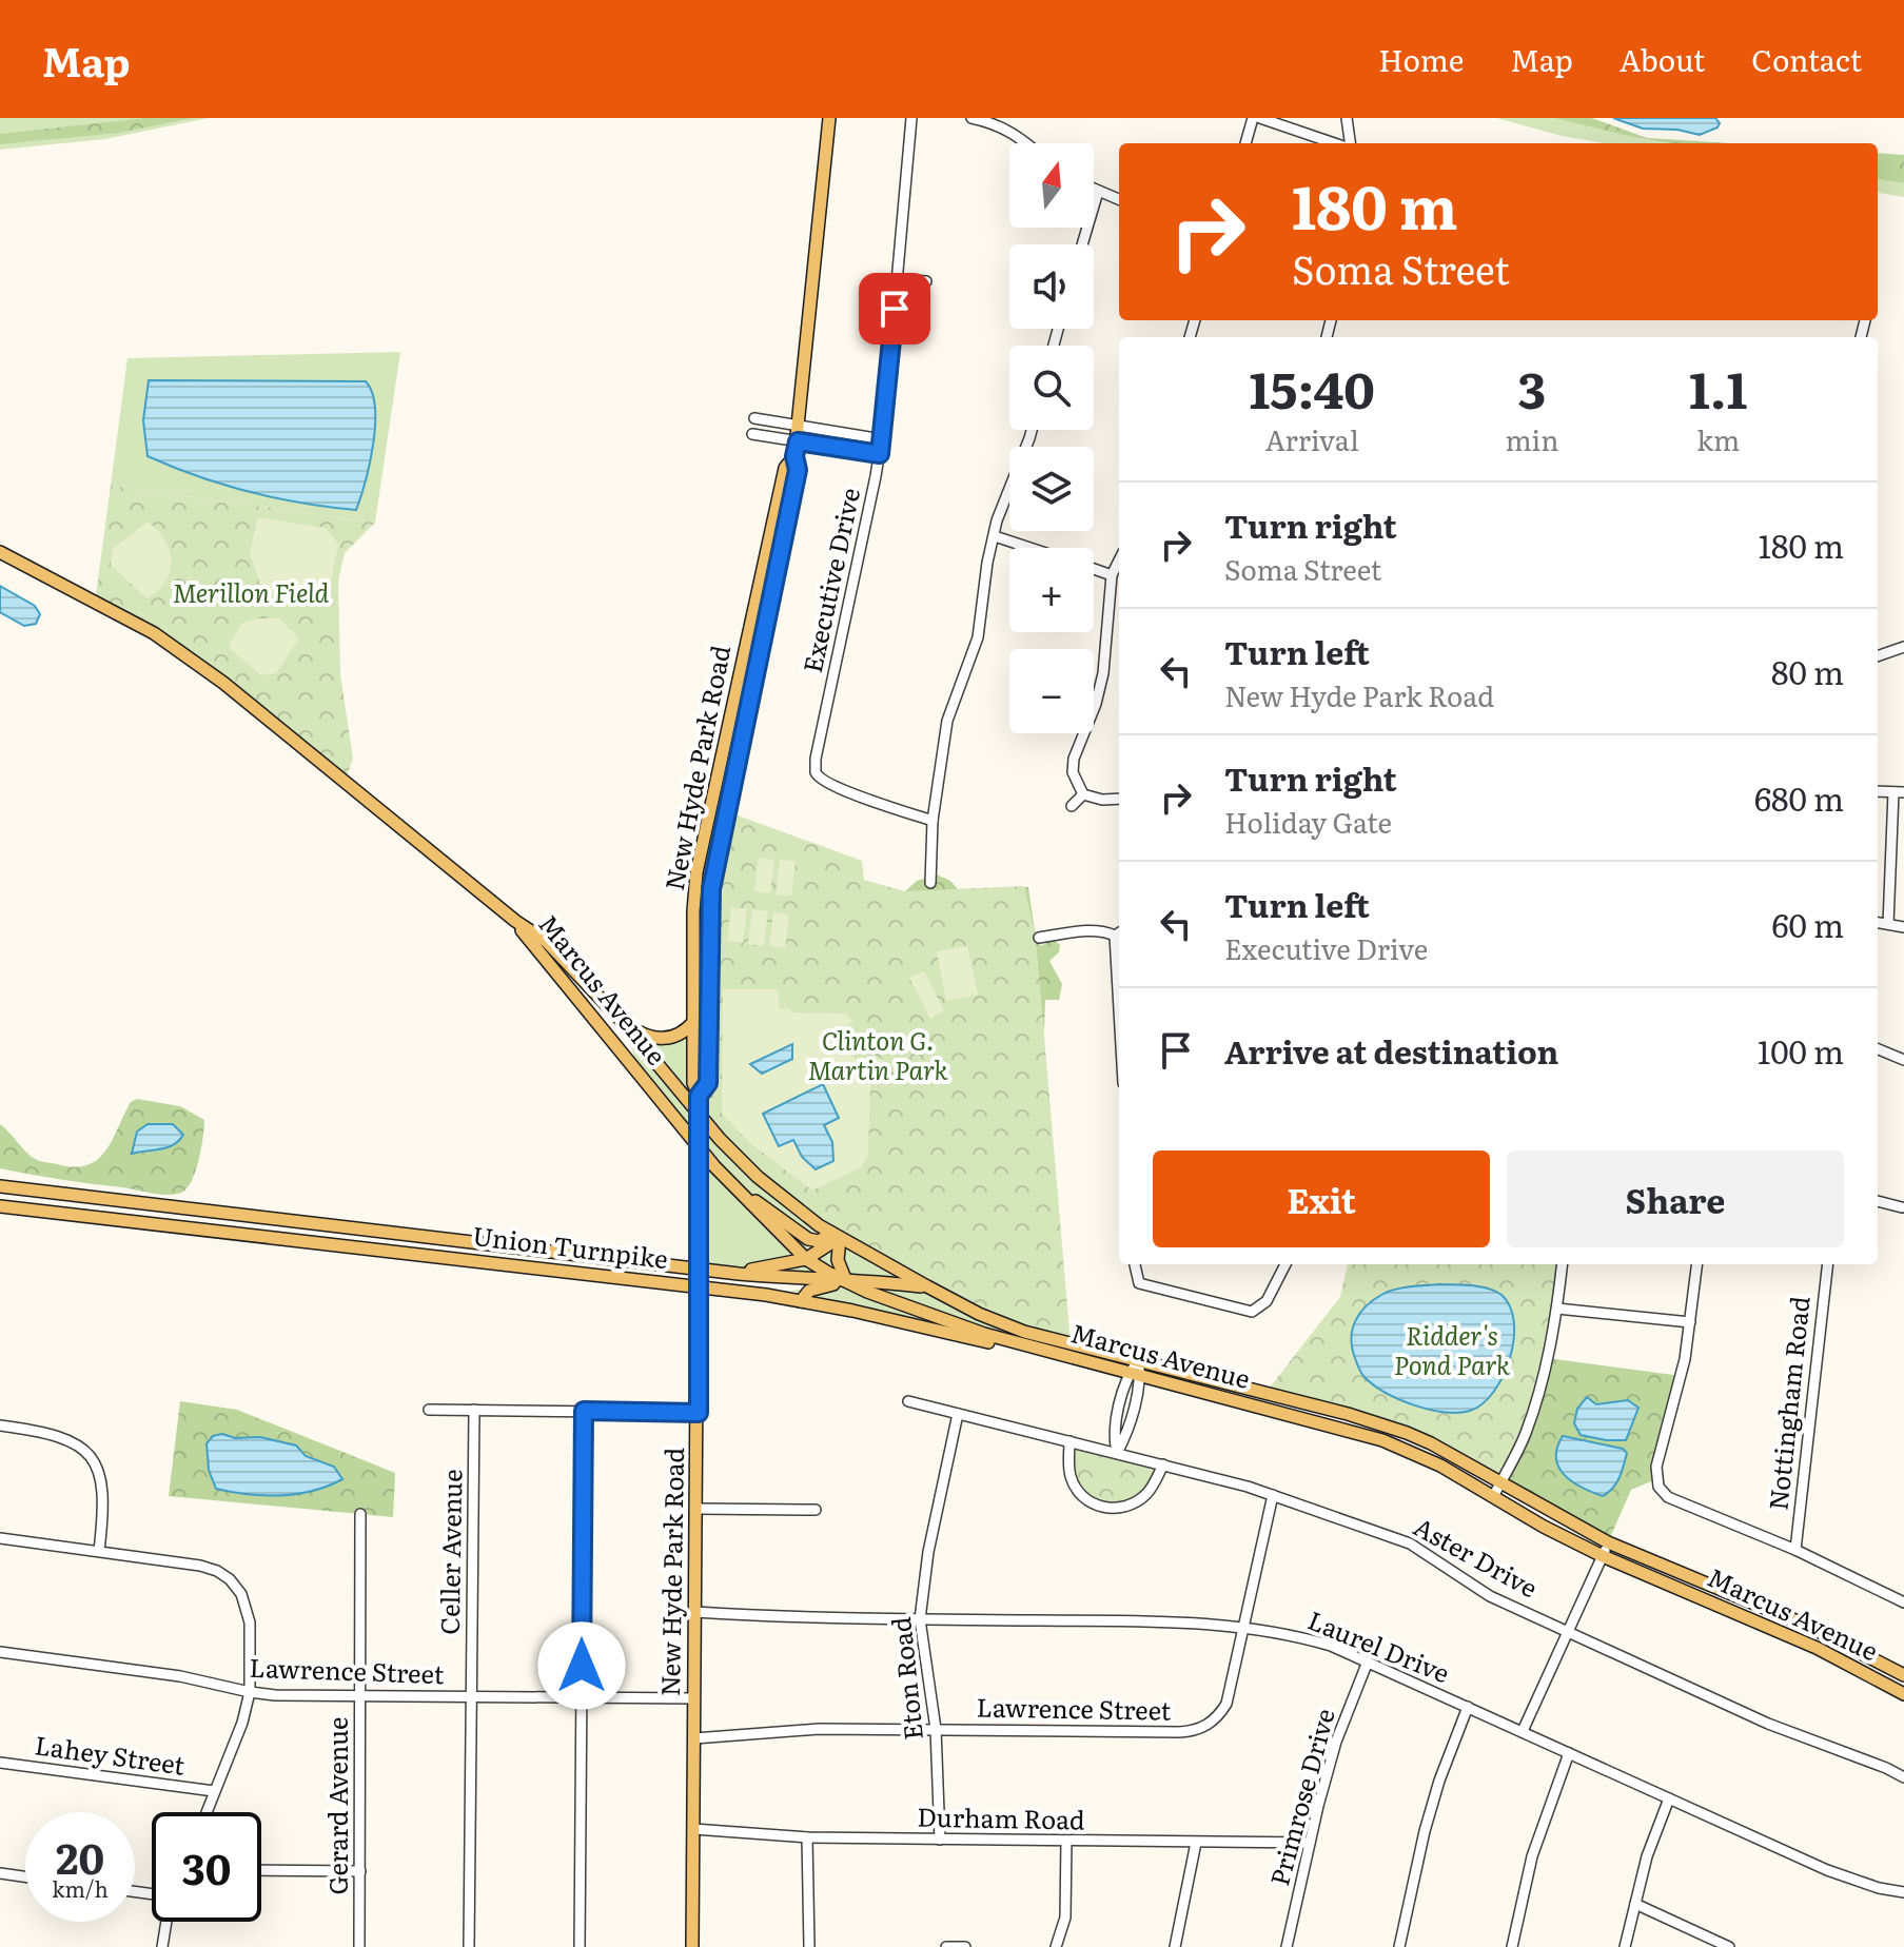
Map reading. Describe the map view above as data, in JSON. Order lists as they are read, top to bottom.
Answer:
{
  "streets": {
    "main road": ["New Hyde Park Road", "Marcus Avenue", "Union Turnpike"],
    "street": [
      "Executive Drive",
      "Nottingham Road",
      "Celler Avenue",
      "Aster Drive",
      "Laurel Drive",
      "Lawrence Street",
      "Eton Road",
      "Lahey Street",
      "Primrose Drive",
      "Gerard Avenue",
      "Durham Road"
    ]
  },
  "crossings": [
    ["New Hyde Park Road", "Marcus Avenue"],
    ["New Hyde Park Road", "Union Turnpike"],
    ["New Hyde Park Road", "Laurel Drive"],
    ["New Hyde Park Road", "Lawrence Street"],
    ["New Hyde Park Road", "Durham Road"],
    ["Marcus Avenue", "Union Turnpike"],
    ["Celler Avenue", "Lawrence Street"],
    ["Aster Drive", "Lawrence Street"],
    ["Aster Drive", "Eton Road"],
    ["Laurel Drive", "Lawrence Street"],
    ["Laurel Drive", "Eton Road"],
    ["Laurel Drive", "Primrose Drive"],
    ["Lawrence Street", "Eton Road"],
    ["Lawrence Street", "Gerard Avenue"],
    ["Eton Road", "Durham Road"],
    ["Primrose Drive", "Durham Road"]
  ],
  "parks": ["Merillon Field", "Clinton G. Martin Park", "Ridder's Pond Park"],
  "north": "top",
  "page": {
    "header": "Map",
    "nav": [
      "Home",
      "Map",
      "About",
      "Contact"
    ],
    "map_buttons": ["+", "−"],
    "turn": ["180 m", "Soma Street"],
    "eta": [
      "15:40",
      "Arrival",
      "3",
      "min",
      "1.1",
      "km"
    ],
    "list": [
      {
        "name": "Turn right",
        "note": "Soma Street",
        "value": "180 m"
      },
      {
        "name": "Turn left",
        "note": "New Hyde Park Road",
        "value": "80 m"
      },
      {
        "name": "Turn right",
        "note": "Holiday Gate",
        "value": "680 m"
      },
      {
        "name": "Turn left",
        "note": "Executive Drive",
        "value": "60 m"
      },
      {
        "name": "Arrive at destination",
        "value": "100 m"
      }
    ],
    "buttons": ["Exit", "Share"],
    "speed": "20 km/h",
    "limit": "30"
  }
}
